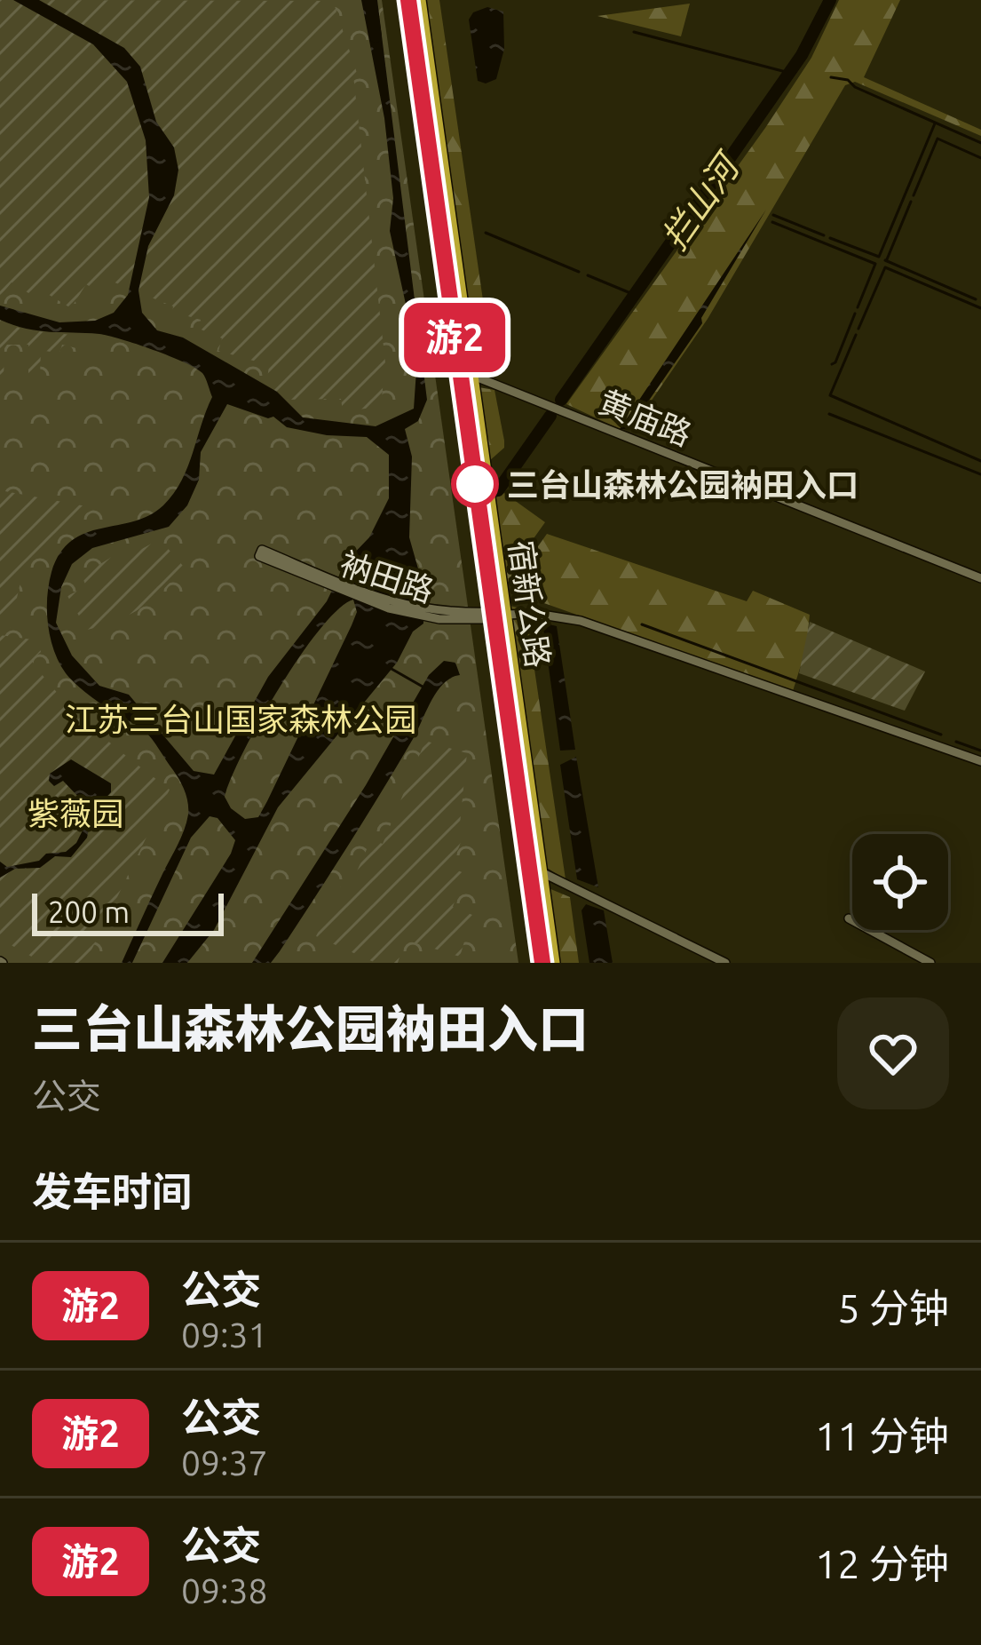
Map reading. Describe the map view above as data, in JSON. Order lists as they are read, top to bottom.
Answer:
{
  "streets": {
    "highway": ["宿新公路"],
    "street": ["黄庙路", "衲田路"]
  },
  "crossings": [
    ["黄庙路", "宿新公路"],
    ["衲田路", "宿新公路"]
  ],
  "water": ["拦山河"],
  "parks": ["江苏三台山国家森林公园", "紫薇园"],
  "places": ["三台山森林公园衲田入口"],
  "lines": ["bus line 游2"],
  "scale_bar": "200 m",
  "page": {
    "on_map": "游2",
    "scale": "200 m",
    "heading": [
      ["三台山森林公园衲田入口", "公交"],
      "发车时间"
    ],
    "list": [
      {
        "mark": "游2",
        "name": "公交",
        "note": "09:31",
        "value": "5 分钟"
      },
      {
        "mark": "游2",
        "name": "公交",
        "note": "09:37",
        "value": "11 分钟"
      },
      {
        "mark": "游2",
        "name": "公交",
        "note": "09:38",
        "value": "12 分钟"
      }
    ]
  }
}
